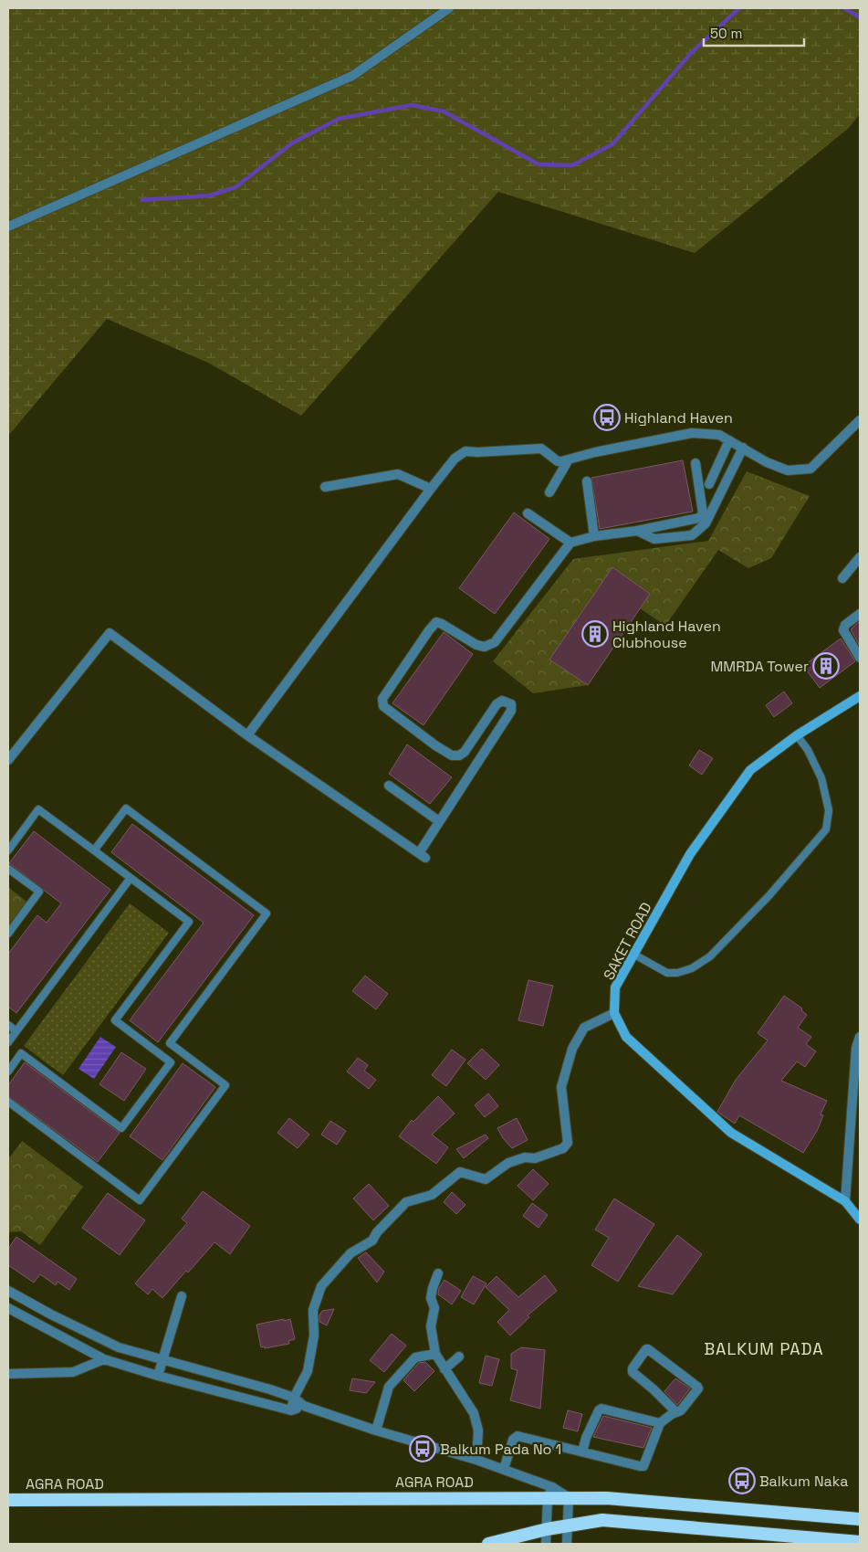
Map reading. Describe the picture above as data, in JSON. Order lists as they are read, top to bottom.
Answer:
{
  "streets": {
    "highway": ["AGRA ROAD"],
    "main road": ["SAKET ROAD"]
  },
  "districts": ["BALKUM PADA"],
  "places": {
    "bus stop": ["Highland Haven", "Balkum Pada No 1", "Balkum Naka"],
    "building": ["Highland Haven Clubhouse", "MMRDA Tower"]
  },
  "scale_bar": "50 m"
}
